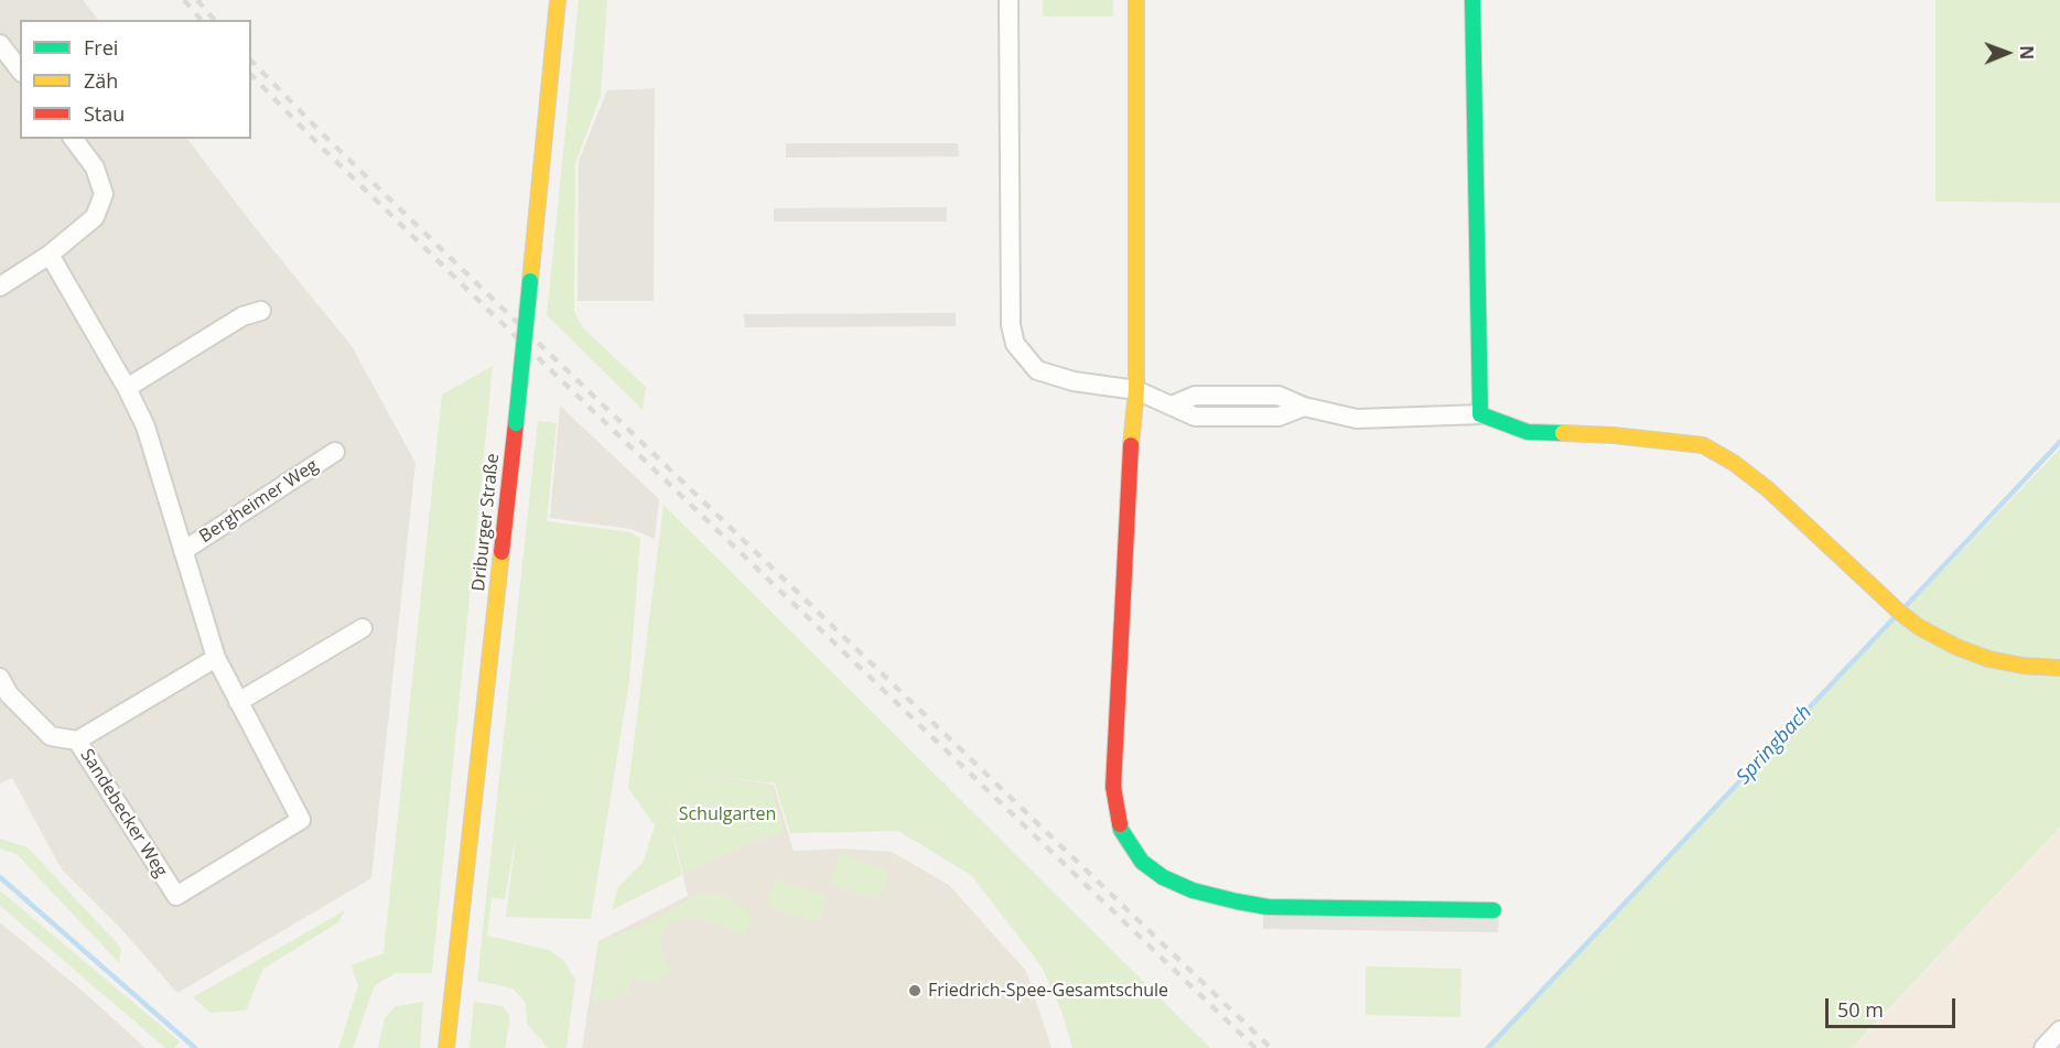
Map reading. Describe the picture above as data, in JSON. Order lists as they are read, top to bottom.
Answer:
{
  "streets": {
    "street": ["Bergheimer Weg", "Driburger Straße", "Sandebecker Weg"]
  },
  "crossings": [
    ["Bergheimer Weg", "Sandebecker Weg"]
  ],
  "water": ["Springbach"],
  "parks": ["Schulgarten"],
  "places": ["Friedrich-Spee-Gesamtschule"],
  "legend": ["Frei", "Zäh", "Stau"],
  "scale_bar": "50 m",
  "north": "right"
}
